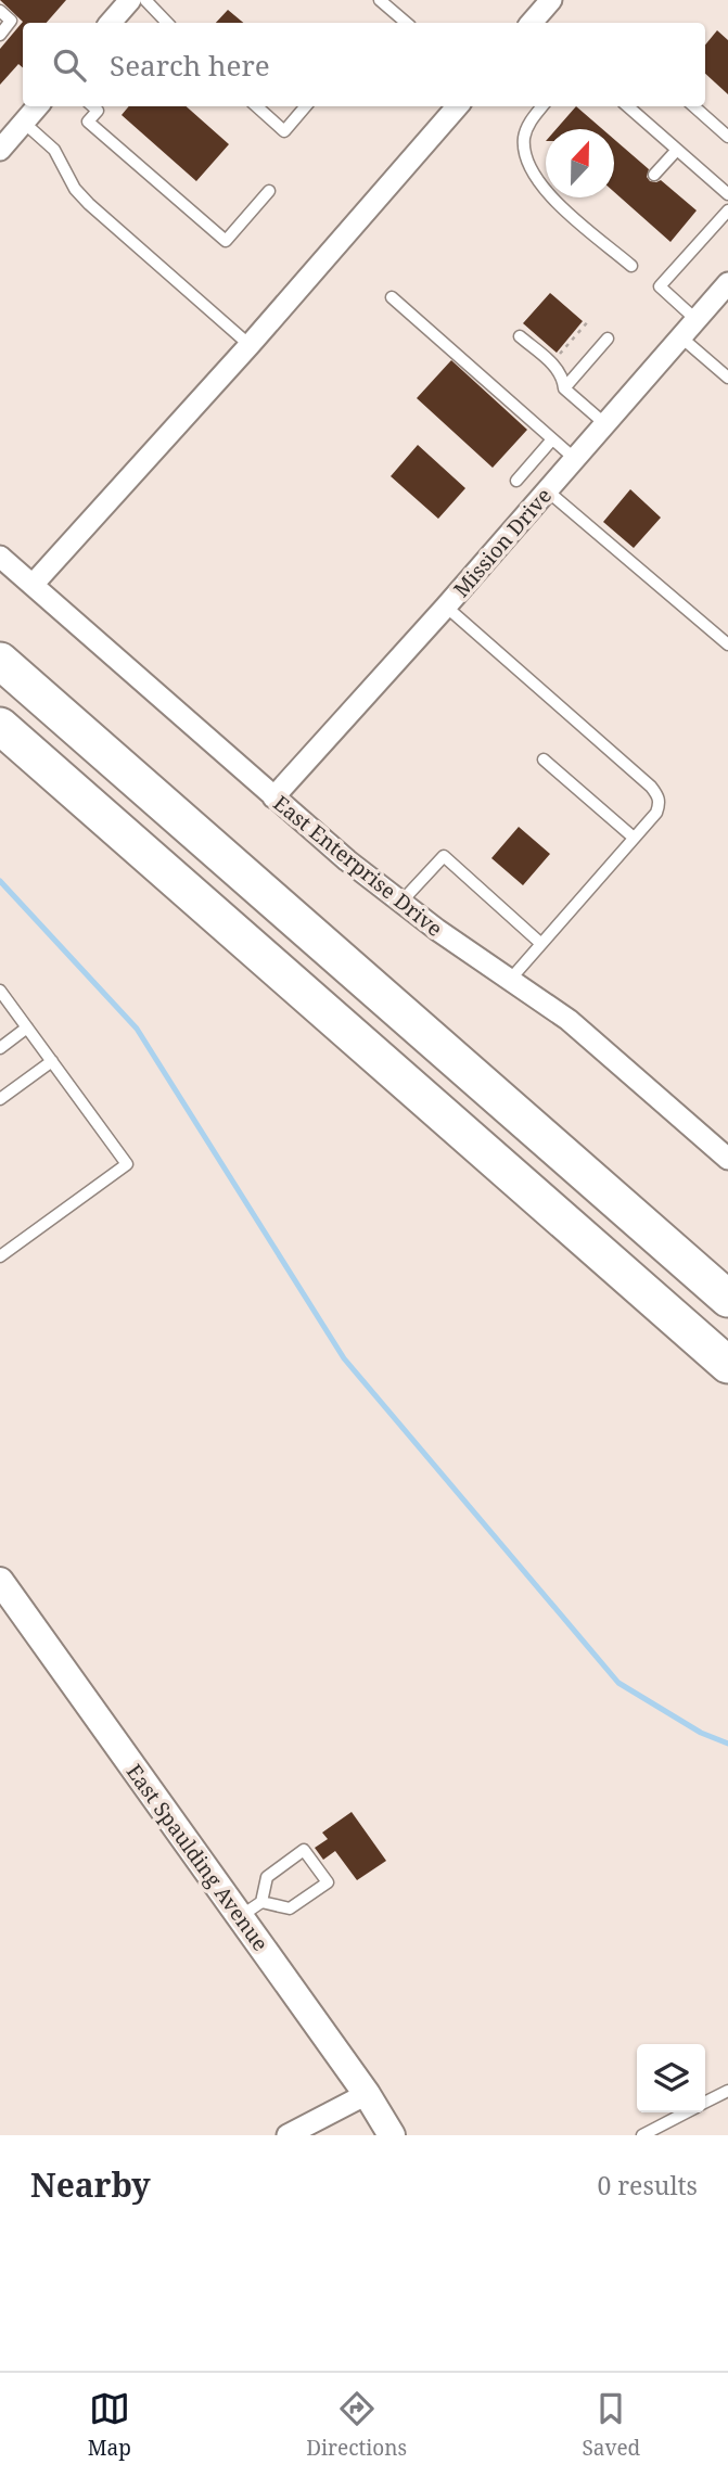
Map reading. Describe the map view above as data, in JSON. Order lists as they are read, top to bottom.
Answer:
{
  "streets": {
    "street": ["Mission Drive", "East Enterprise Drive", "East Spaulding Avenue"]
  },
  "crossings": [
    ["Mission Drive", "East Enterprise Drive"]
  ],
  "north": "top",
  "page": {
    "search": "Search here",
    "heading": ["Nearby", "0 results"],
    "nav": ["Map", "Directions", "Saved"]
  }
}
